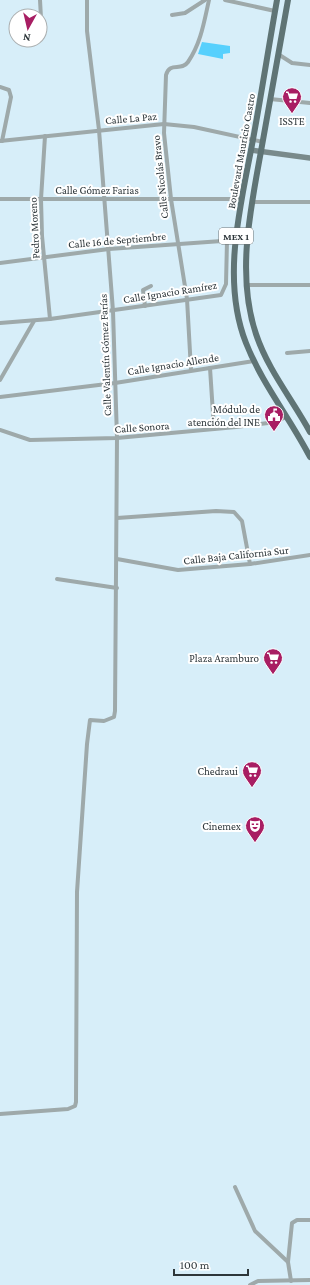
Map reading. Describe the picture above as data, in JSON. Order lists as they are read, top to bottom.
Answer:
{
  "streets": {
    "main road": ["Boulevard Mauricio Castro", "MEX 1"],
    "street": [
      "Calle La Paz",
      "Calle Nicolás Bravo",
      "Calle Gómez Farias",
      "Pedro Moreno",
      "Calle 16 de Septiembre",
      "Calle Ignacio Ramírez",
      "Calle Valentín Gómez Farías",
      "Calle Ignacio Allende",
      "Calle Sonora",
      "Calle Baja California Sur"
    ]
  },
  "crossings": [
    ["Calle La Paz", "Boulevard Mauricio Castro"],
    ["Calle La Paz", "Calle Nicolás Bravo"],
    ["Calle La Paz", "Pedro Moreno"],
    ["Calle La Paz", "Calle Valentín Gómez Farías"],
    ["Boulevard Mauricio Castro", "Calle Gómez Farias"],
    ["Boulevard Mauricio Castro", "Calle 16 de Septiembre"],
    ["Boulevard Mauricio Castro", "Calle Ignacio Allende"],
    ["Boulevard Mauricio Castro", "Calle Sonora"],
    ["Calle Nicolás Bravo", "Calle Gómez Farias"],
    ["Calle Nicolás Bravo", "Calle 16 de Septiembre"],
    ["Calle Nicolás Bravo", "Calle Ignacio Ramírez"],
    ["Calle Nicolás Bravo", "Calle Ignacio Allende"],
    ["Calle Gómez Farias", "Pedro Moreno"],
    ["Calle Gómez Farias", "Calle Valentín Gómez Farías"],
    ["Pedro Moreno", "Calle 16 de Septiembre"],
    ["Pedro Moreno", "Calle Ignacio Ramírez"],
    ["Calle 16 de Septiembre", "Calle Ignacio Ramírez"],
    ["Calle 16 de Septiembre", "Calle Valentín Gómez Farías"],
    ["Calle Ignacio Ramírez", "Calle Valentín Gómez Farías"],
    ["Calle Valentín Gómez Farías", "Calle Ignacio Allende"],
    ["Calle Valentín Gómez Farías", "Calle Sonora"],
    ["Calle Valentín Gómez Farías", "Calle Baja California Sur"]
  ],
  "places": {
    "supermarket": ["ISSTE", "Plaza Aramburo", "Chedraui"],
    "public building": ["Módulo de atención del INE"],
    "theatre": ["Cinemex"]
  },
  "scale_bar": "100 m",
  "north": "bottom"
}
